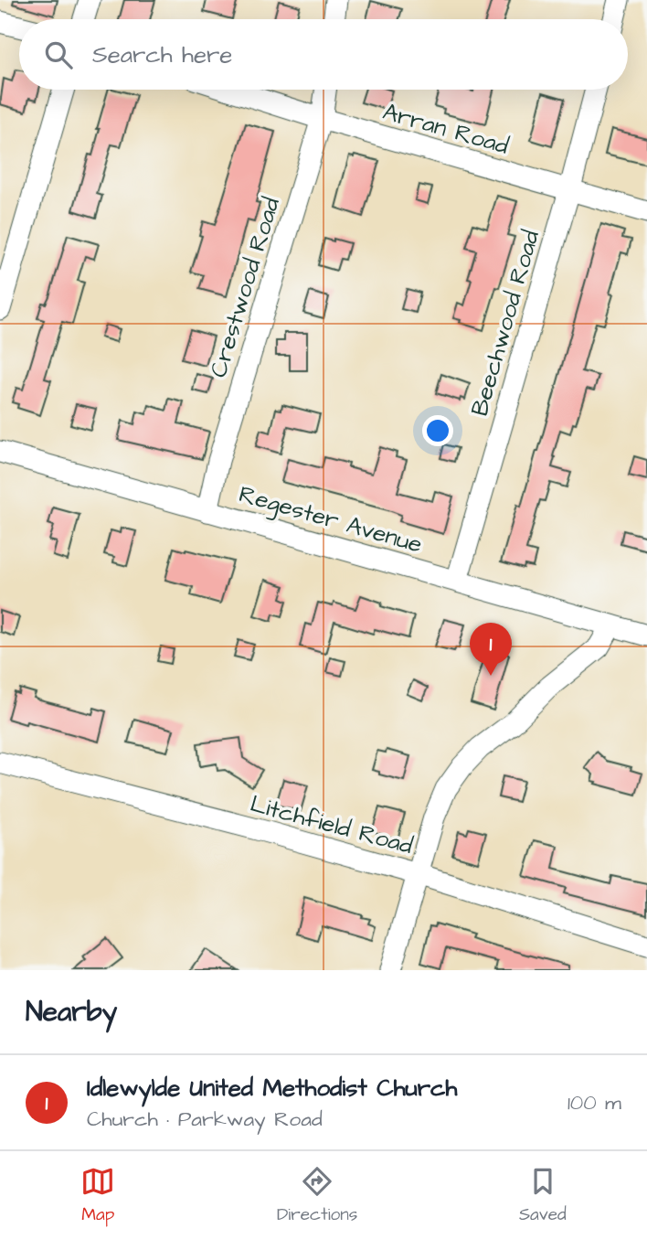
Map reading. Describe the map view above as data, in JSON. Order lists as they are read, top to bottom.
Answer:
{
  "streets": {
    "street": [
      "Arran Road",
      "Crestwood Road",
      "Beechwood Road",
      "Regester Avenue",
      "Litchfield Road"
    ]
  },
  "crossings": [
    ["Arran Road", "Crestwood Road"],
    ["Arran Road", "Beechwood Road"],
    ["Crestwood Road", "Regester Avenue"],
    ["Beechwood Road", "Regester Avenue"]
  ],
  "page": {
    "search": "Search here",
    "pins": "1",
    "heading": "Nearby",
    "list": [
      {
        "mark": "1",
        "name": "Idlewylde United Methodist Church",
        "note": "Church · Parkway Road",
        "value": "100 m"
      }
    ],
    "nav": ["Map", "Directions", "Saved"]
  }
}
